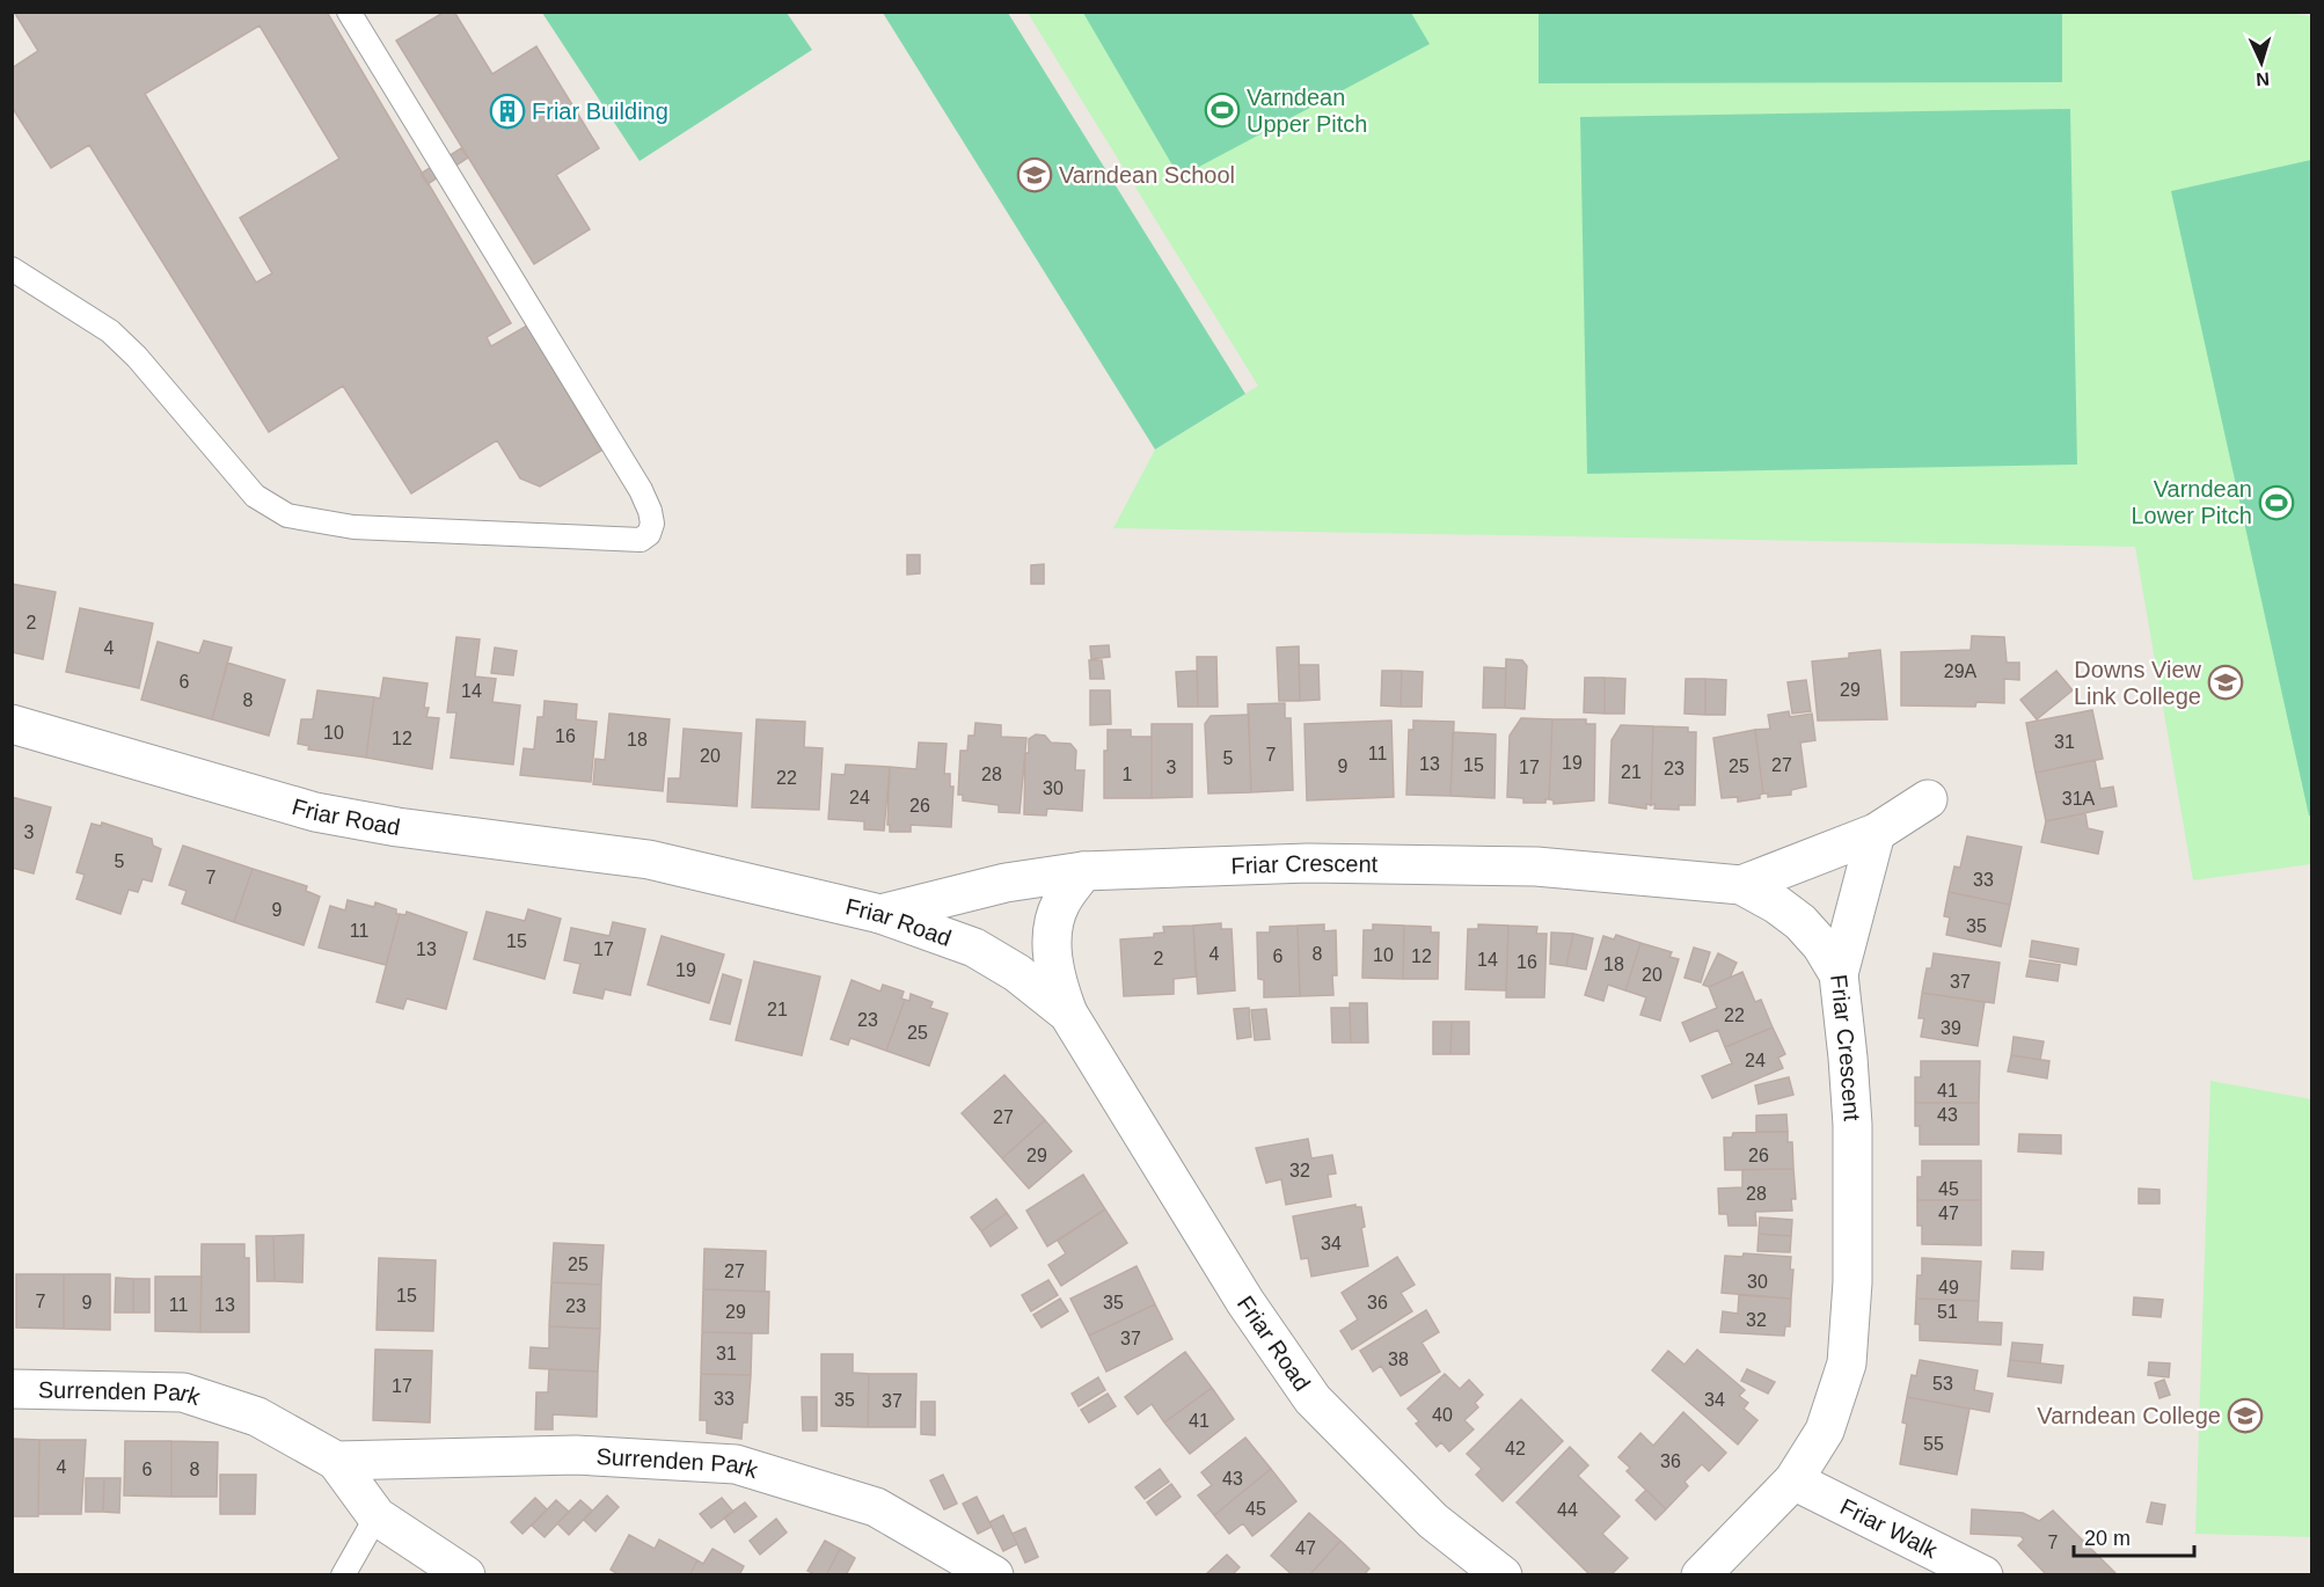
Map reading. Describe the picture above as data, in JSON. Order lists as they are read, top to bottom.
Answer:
{
  "streets": {
    "street": [
      "Friar Road",
      "Friar Crescent",
      "Surrenden Park",
      "Friar Walk"
    ]
  },
  "crossings": [
    ["Friar Road", "Friar Crescent"],
    ["Friar Crescent", "Friar Walk"]
  ],
  "places": {
    "sports": ["Varndean Upper Pitch", "Varndean Lower Pitch"],
    "building": ["Friar Building"],
    "school or university": ["Varndean School", "Downs View Link College", "Varndean College"]
  },
  "house_numbers": [
    "2",
    "4",
    "29A",
    "6",
    "29",
    "14",
    "8",
    "10",
    "16",
    "12",
    "18",
    "31",
    "11",
    "7",
    "20",
    "5",
    "19",
    "13",
    "15",
    "27",
    "9",
    "25",
    "3",
    "17",
    "23",
    "21",
    "28",
    "1",
    "22",
    "30",
    "24",
    "31A",
    "26",
    "3",
    "5",
    "7",
    "33",
    "9",
    "35",
    "11",
    "15",
    "13",
    "17",
    "4",
    "8",
    "10",
    "6",
    "12",
    "2",
    "14",
    "16",
    "18",
    "19",
    "20",
    "37",
    "21",
    "22",
    "23",
    "39",
    "25",
    "24",
    "41",
    "43",
    "27",
    "29",
    "26",
    "32",
    "45",
    "28",
    "47",
    "34",
    "25",
    "27",
    "30",
    "49",
    "15",
    "7",
    "9",
    "35",
    "36",
    "11",
    "13",
    "23",
    "29",
    "51",
    "32",
    "37",
    "31",
    "38",
    "53",
    "17",
    "33",
    "35",
    "34",
    "37",
    "40",
    "41",
    "55",
    "42",
    "36",
    "4",
    "6",
    "8",
    "43",
    "45",
    "44",
    "7",
    "47"
  ],
  "scale_bar": "20 m",
  "north": "bottom"
}
